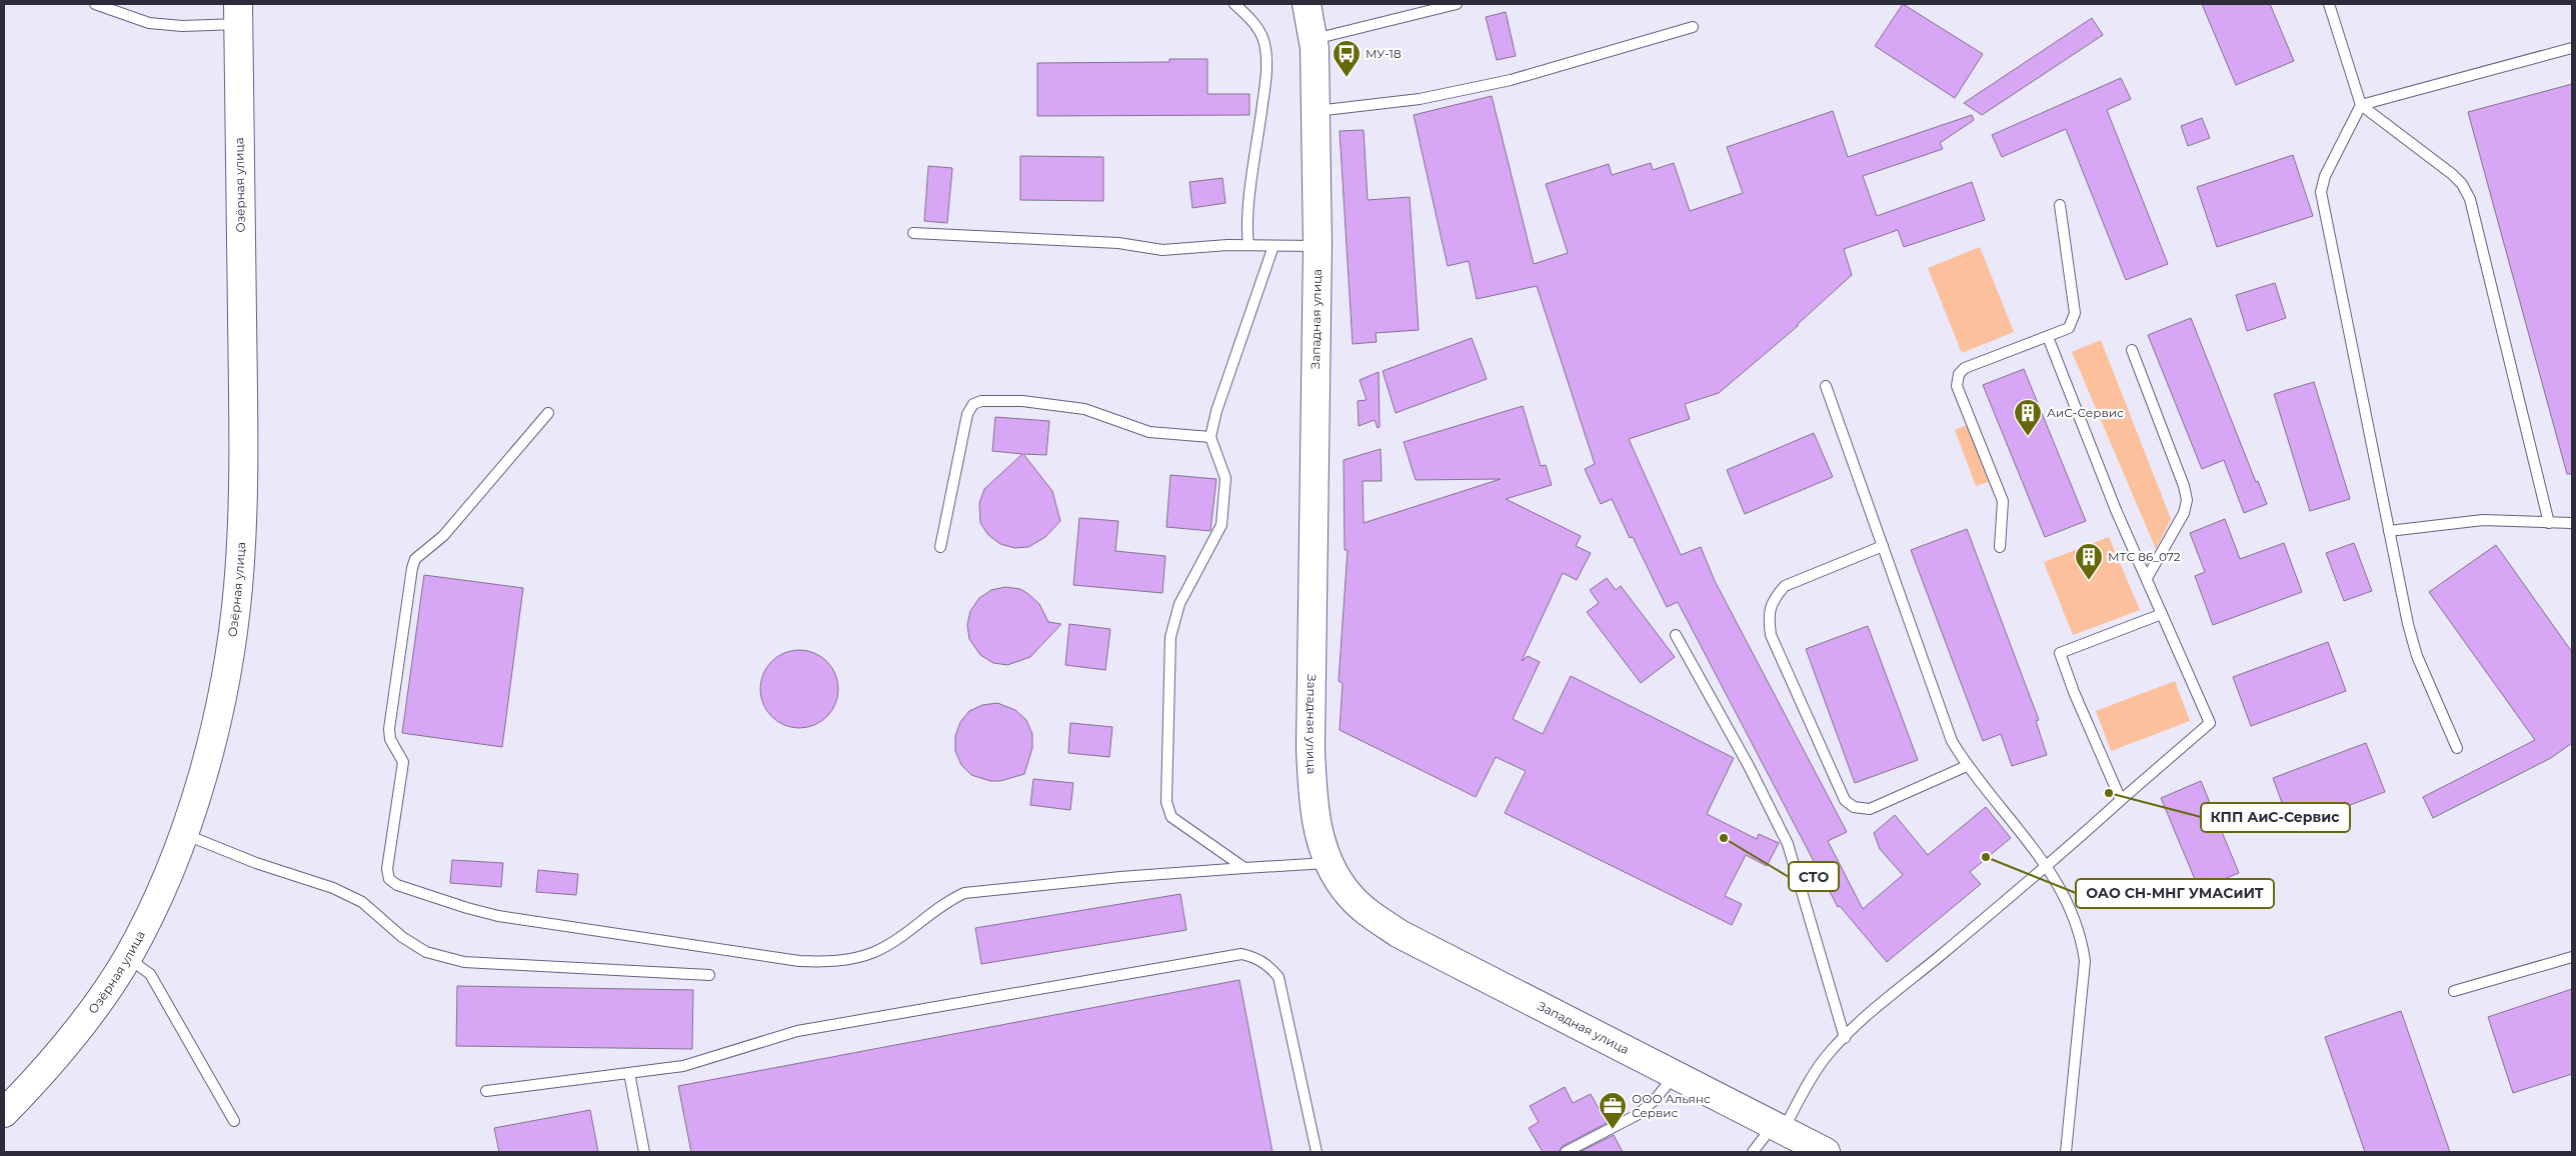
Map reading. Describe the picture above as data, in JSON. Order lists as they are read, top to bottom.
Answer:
{
  "streets": {
    "street": ["Озёрная улица", "Западная улица"]
  },
  "places": {
    "bus stop": ["МУ-18"],
    "building": ["АиС-Сервис", "МТС 86_072"],
    "other": ["КПП АиС-Сервис", "СТО", "ОАО СН-МНГ УМАСиИТ"],
    "office": ["ООО Альянс Сервис"]
  }
}
